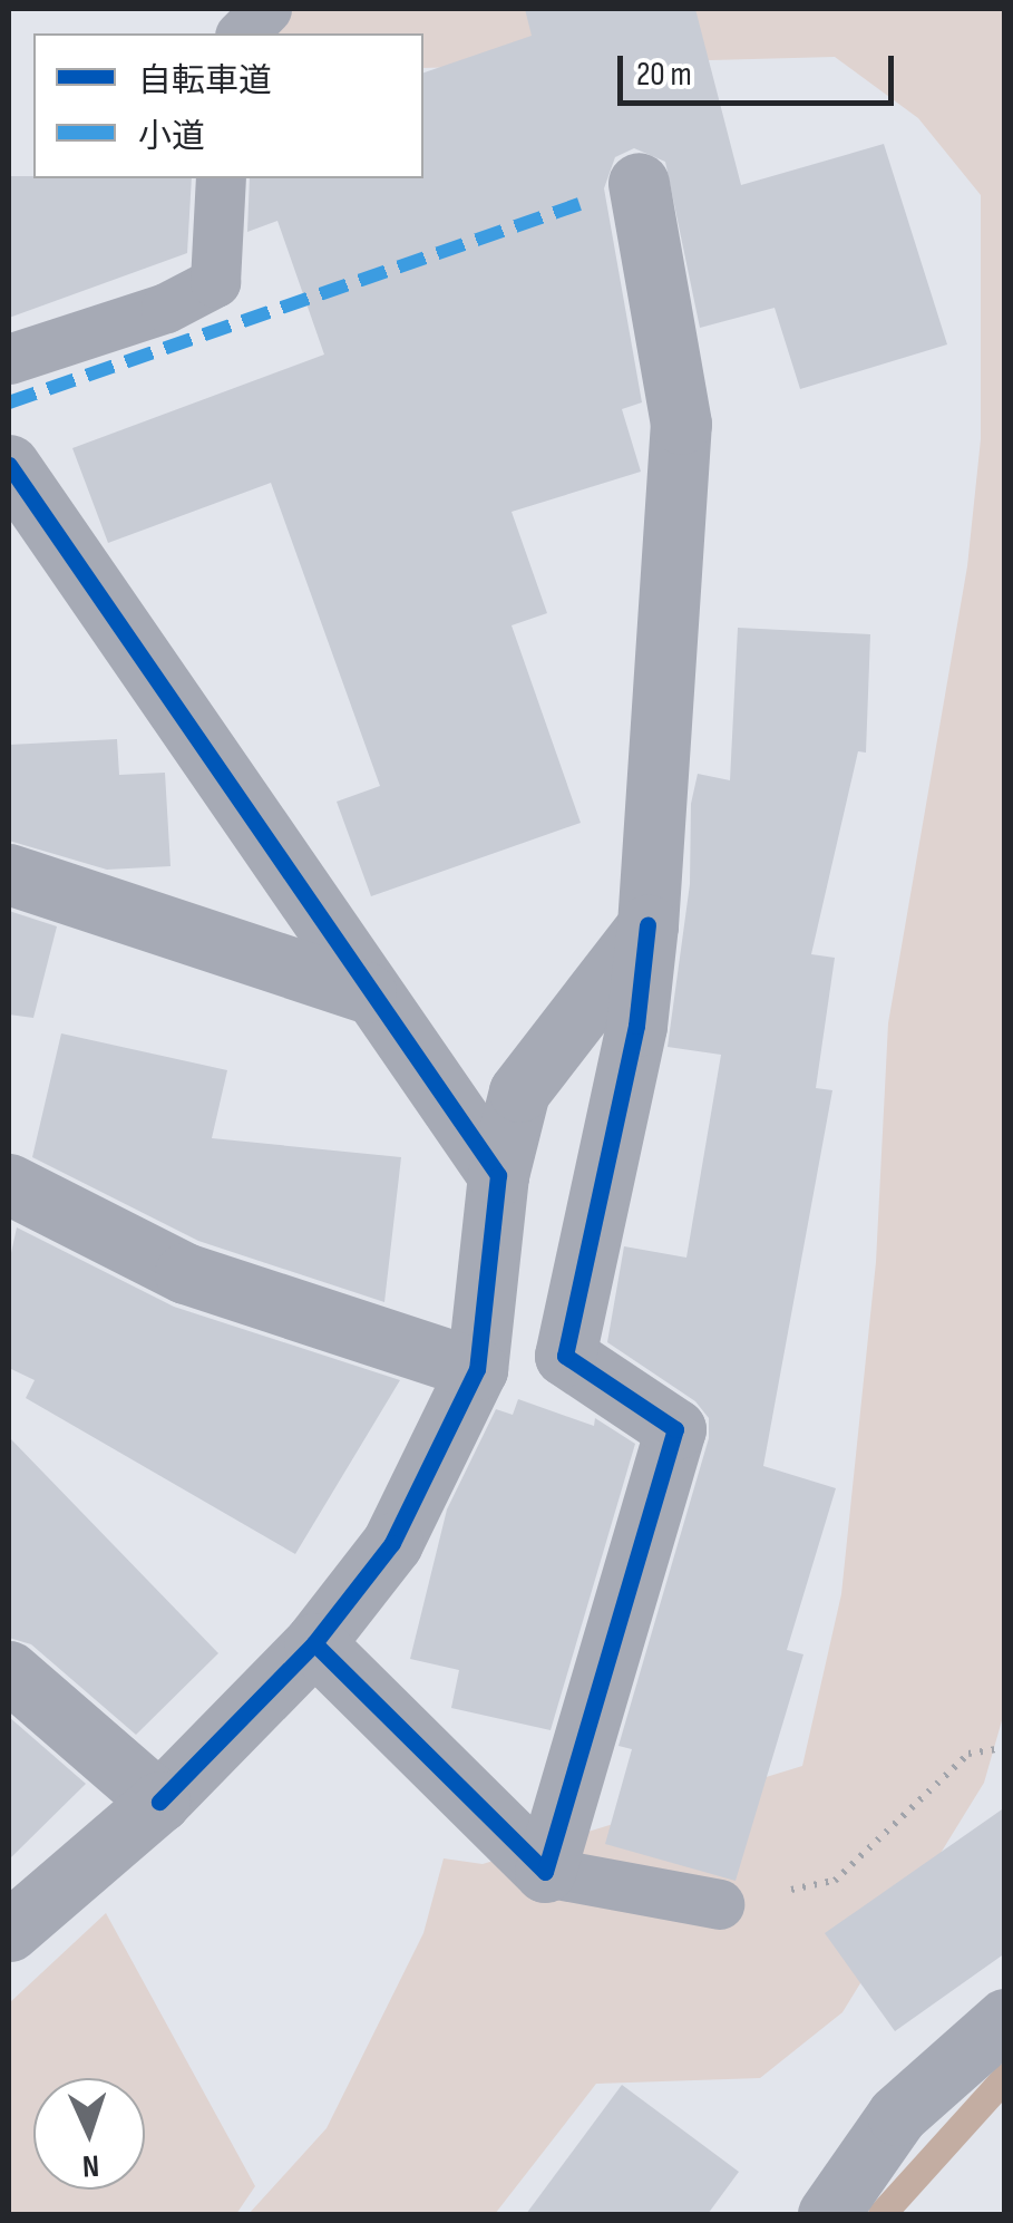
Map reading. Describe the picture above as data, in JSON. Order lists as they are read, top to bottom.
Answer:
{
  "legend": ["自転車道", "小道"],
  "scale_bar": "20 m",
  "north": "bottom"
}
